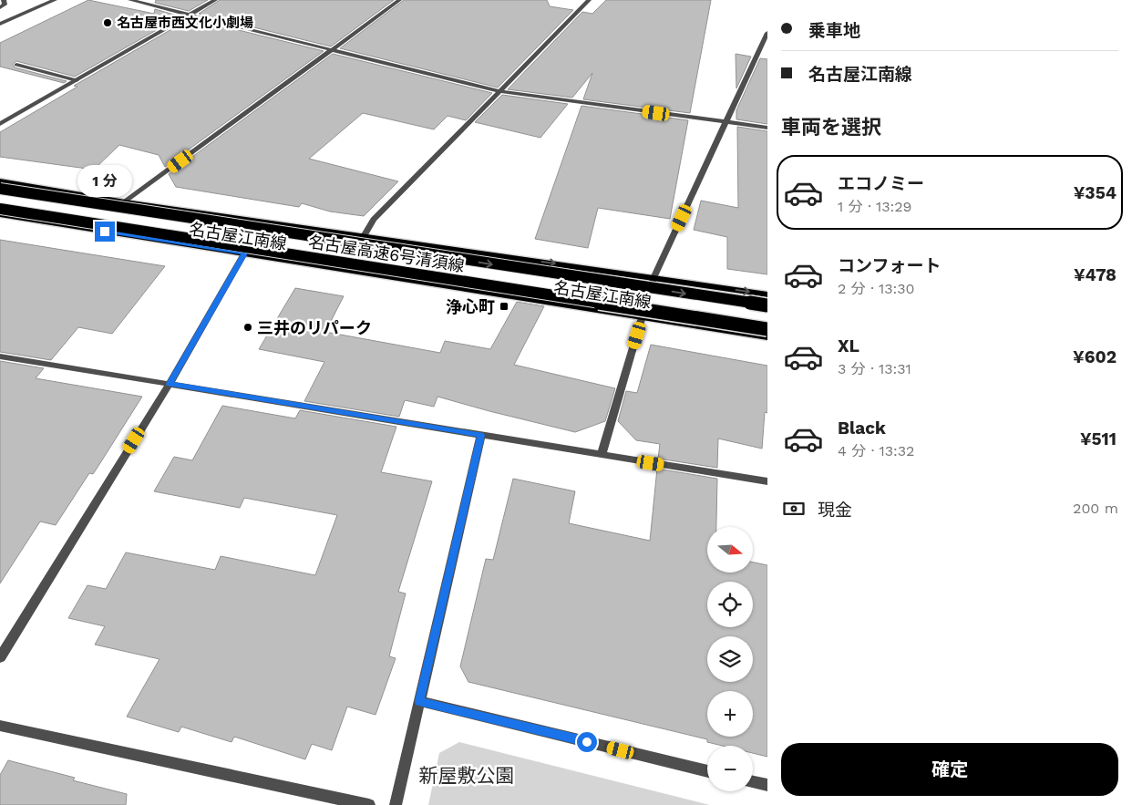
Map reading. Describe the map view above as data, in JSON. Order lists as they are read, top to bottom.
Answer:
{
  "streets": {
    "highway": ["名古屋高速6号清須線"],
    "main road": ["名古屋江南線"]
  },
  "parks": ["新屋敷公園"],
  "places": {
    "other": ["名古屋市西文化小劇場", "三井のリパーク"],
    "transit": ["浄心町"]
  },
  "north": "right",
  "page": {
    "banner": ["乗車地", "名古屋江南線"],
    "heading": "車両を選択",
    "list": [
      {
        "name": "エコノミー",
        "note": "1 分 · 13:29",
        "value": "¥354"
      },
      {
        "name": "コンフォート",
        "note": "2 分 · 13:30",
        "value": "¥478"
      },
      {
        "name": "XL",
        "note": "3 分 · 13:31",
        "value": "¥602"
      },
      {
        "name": "Black",
        "note": "4 分 · 13:32",
        "value": "¥511"
      }
    ],
    "bubble": "1 分",
    "pay": ["現金", "200 m"],
    "map_buttons": ["+", "−"],
    "buttons": "確定"
  }
}
